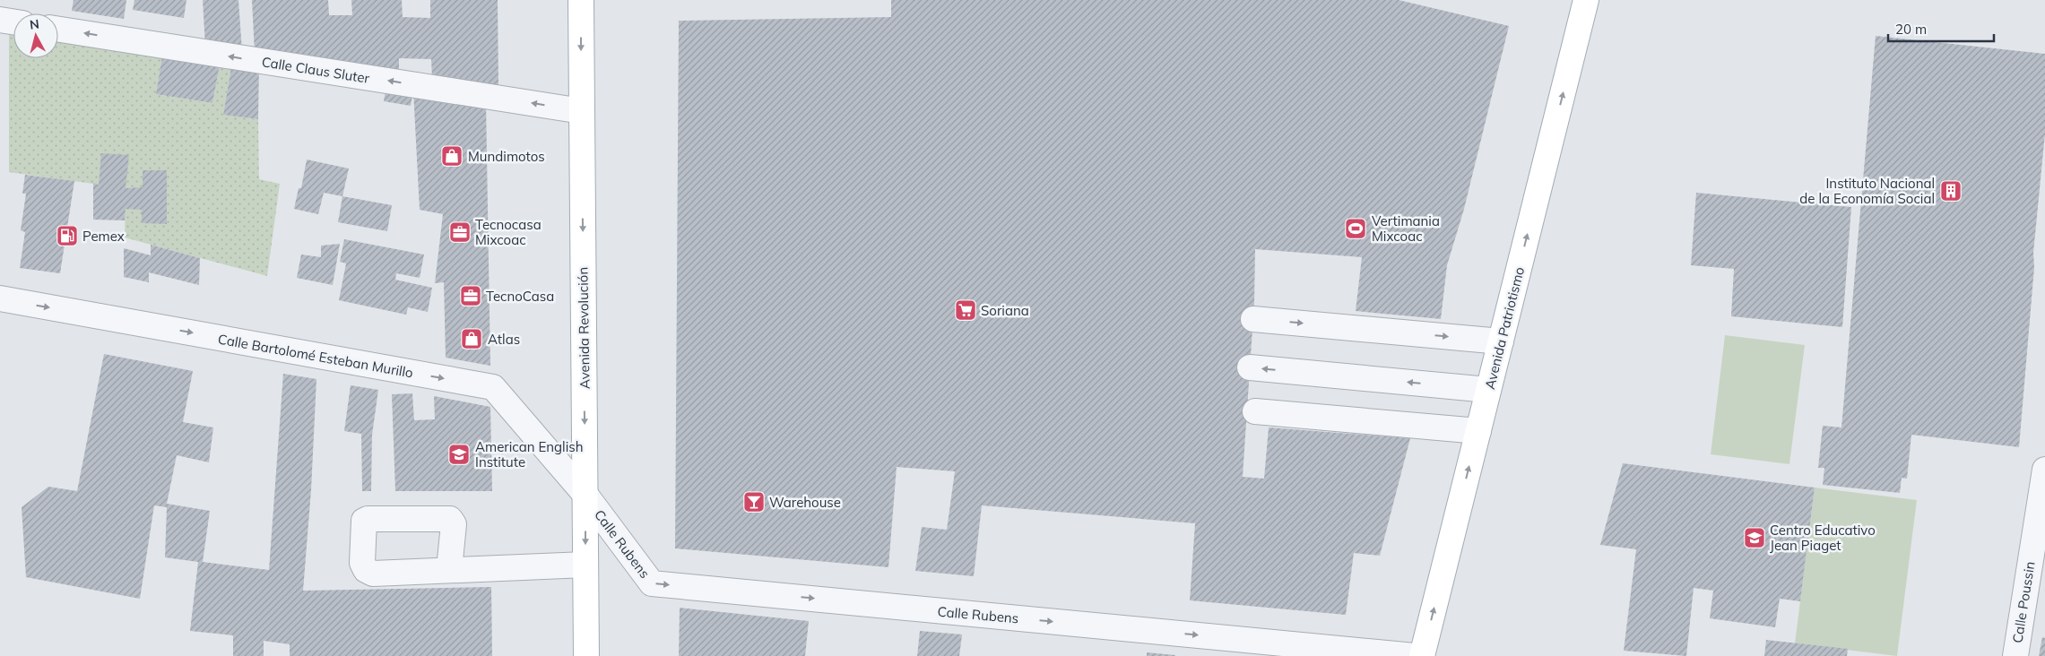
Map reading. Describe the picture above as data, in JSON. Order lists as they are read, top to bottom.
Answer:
{
  "streets": {
    "main road": ["Avenida Revolución", "Avenida Patriotismo"],
    "street": [
      "Calle Claus Sluter",
      "Calle Bartolomé Esteban Murillo",
      "Calle Rubens",
      "Calle Poussin"
    ]
  },
  "crossings": [
    ["Calle Claus Sluter", "Avenida Revolución"],
    ["Avenida Revolución", "Calle Bartolomé Esteban Murillo"],
    ["Avenida Revolución", "Calle Rubens"],
    ["Calle Bartolomé Esteban Murillo", "Calle Rubens"]
  ],
  "one_way": [
    "Calle Claus Sluter",
    "Avenida Revolución",
    "Avenida Patriotismo",
    "Calle Bartolomé Esteban Murillo",
    "Calle Rubens"
  ],
  "places": {
    "shop": ["Mundimotos", "Atlas"],
    "building": ["Instituto Nacional de la Economía Social"],
    "sports": ["Vertimania Mixcoac"],
    "office": ["Tecnocasa Mixcoac", "TecnoCasa"],
    "fuel station": ["Pemex"],
    "supermarket": ["Soriana"],
    "school or university": ["American English Institute", "Centro Educativo Jean Piaget"],
    "bar": ["Warehouse"]
  },
  "scale_bar": "20 m",
  "north": "top"
}
